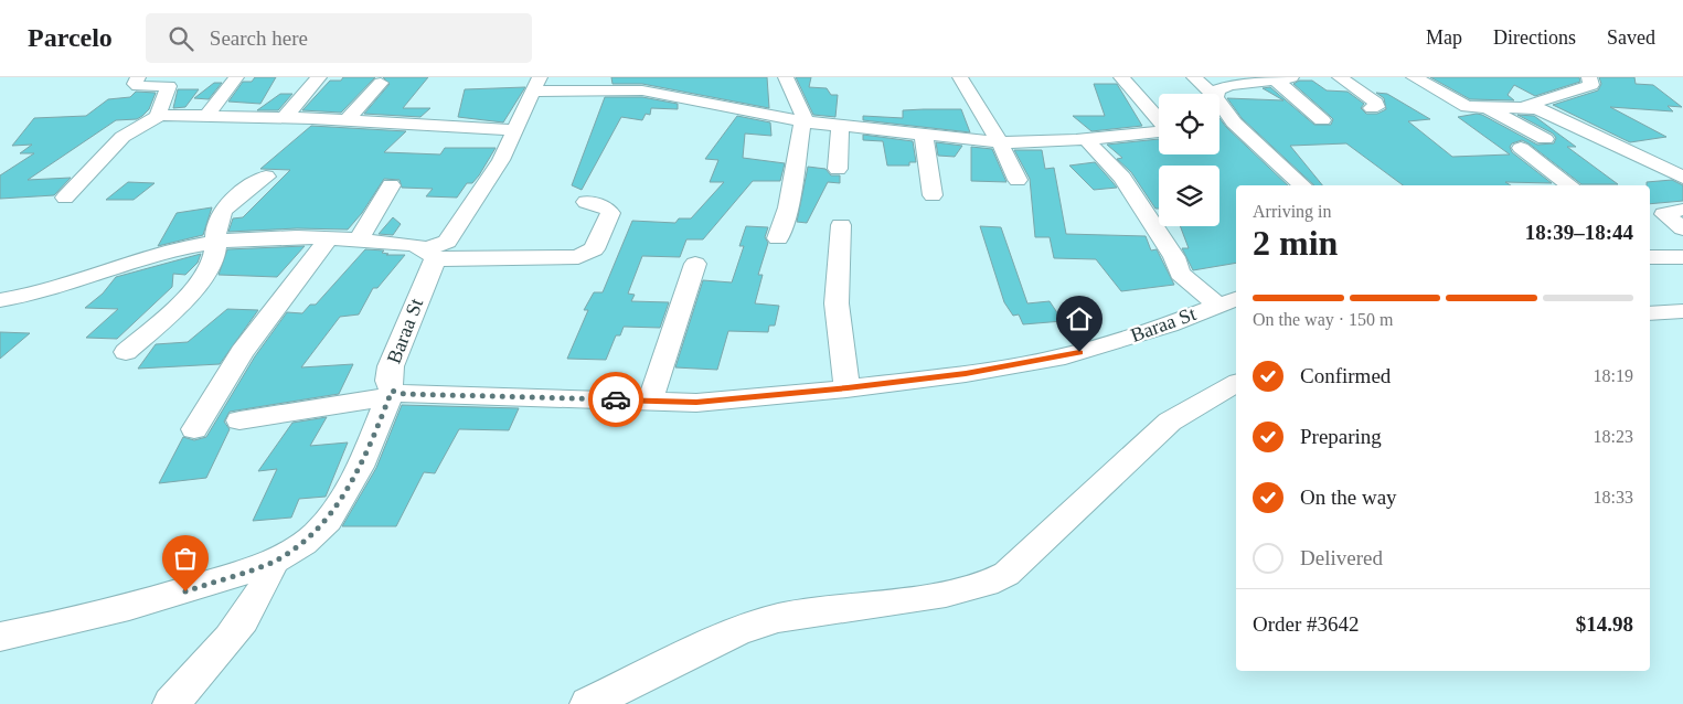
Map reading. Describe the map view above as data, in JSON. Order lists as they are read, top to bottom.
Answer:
{
  "streets": {
    "street": ["Baraa St"]
  },
  "page": {
    "header": "Parcelo",
    "search": "Search here",
    "nav": ["Map", "Directions", "Saved"],
    "heading": ["2 min", "Arriving in", "18:39–18:44"],
    "panel": ["Order #3642", "$14.98"],
    "bar": "On the way · 150 m",
    "list": [
      ["Confirmed", "18:19"],
      ["Preparing", "18:23"],
      ["On the way", "18:33"],
      "Delivered"
    ]
  }
}
